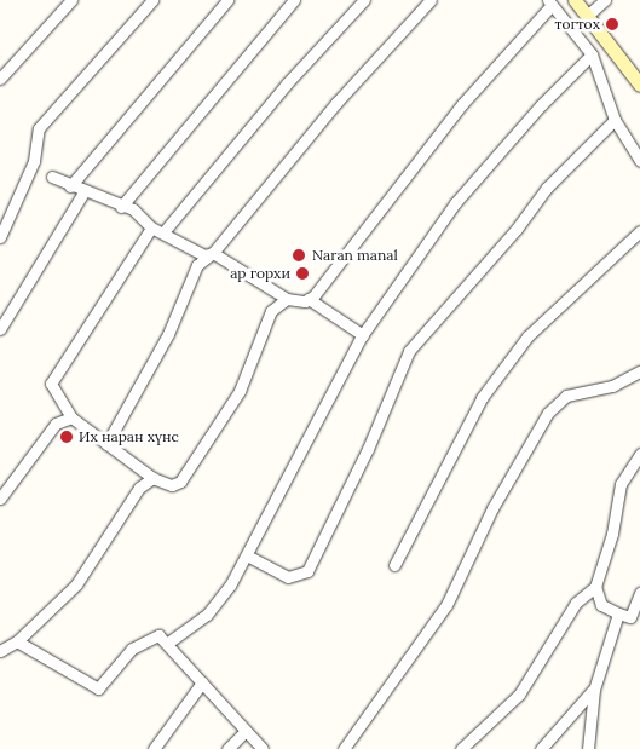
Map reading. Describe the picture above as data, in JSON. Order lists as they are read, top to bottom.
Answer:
{
  "places": [
    "тогтох",
    "Naran manal",
    "ар горхи",
    "Их наран хүнс"
  ]
}
